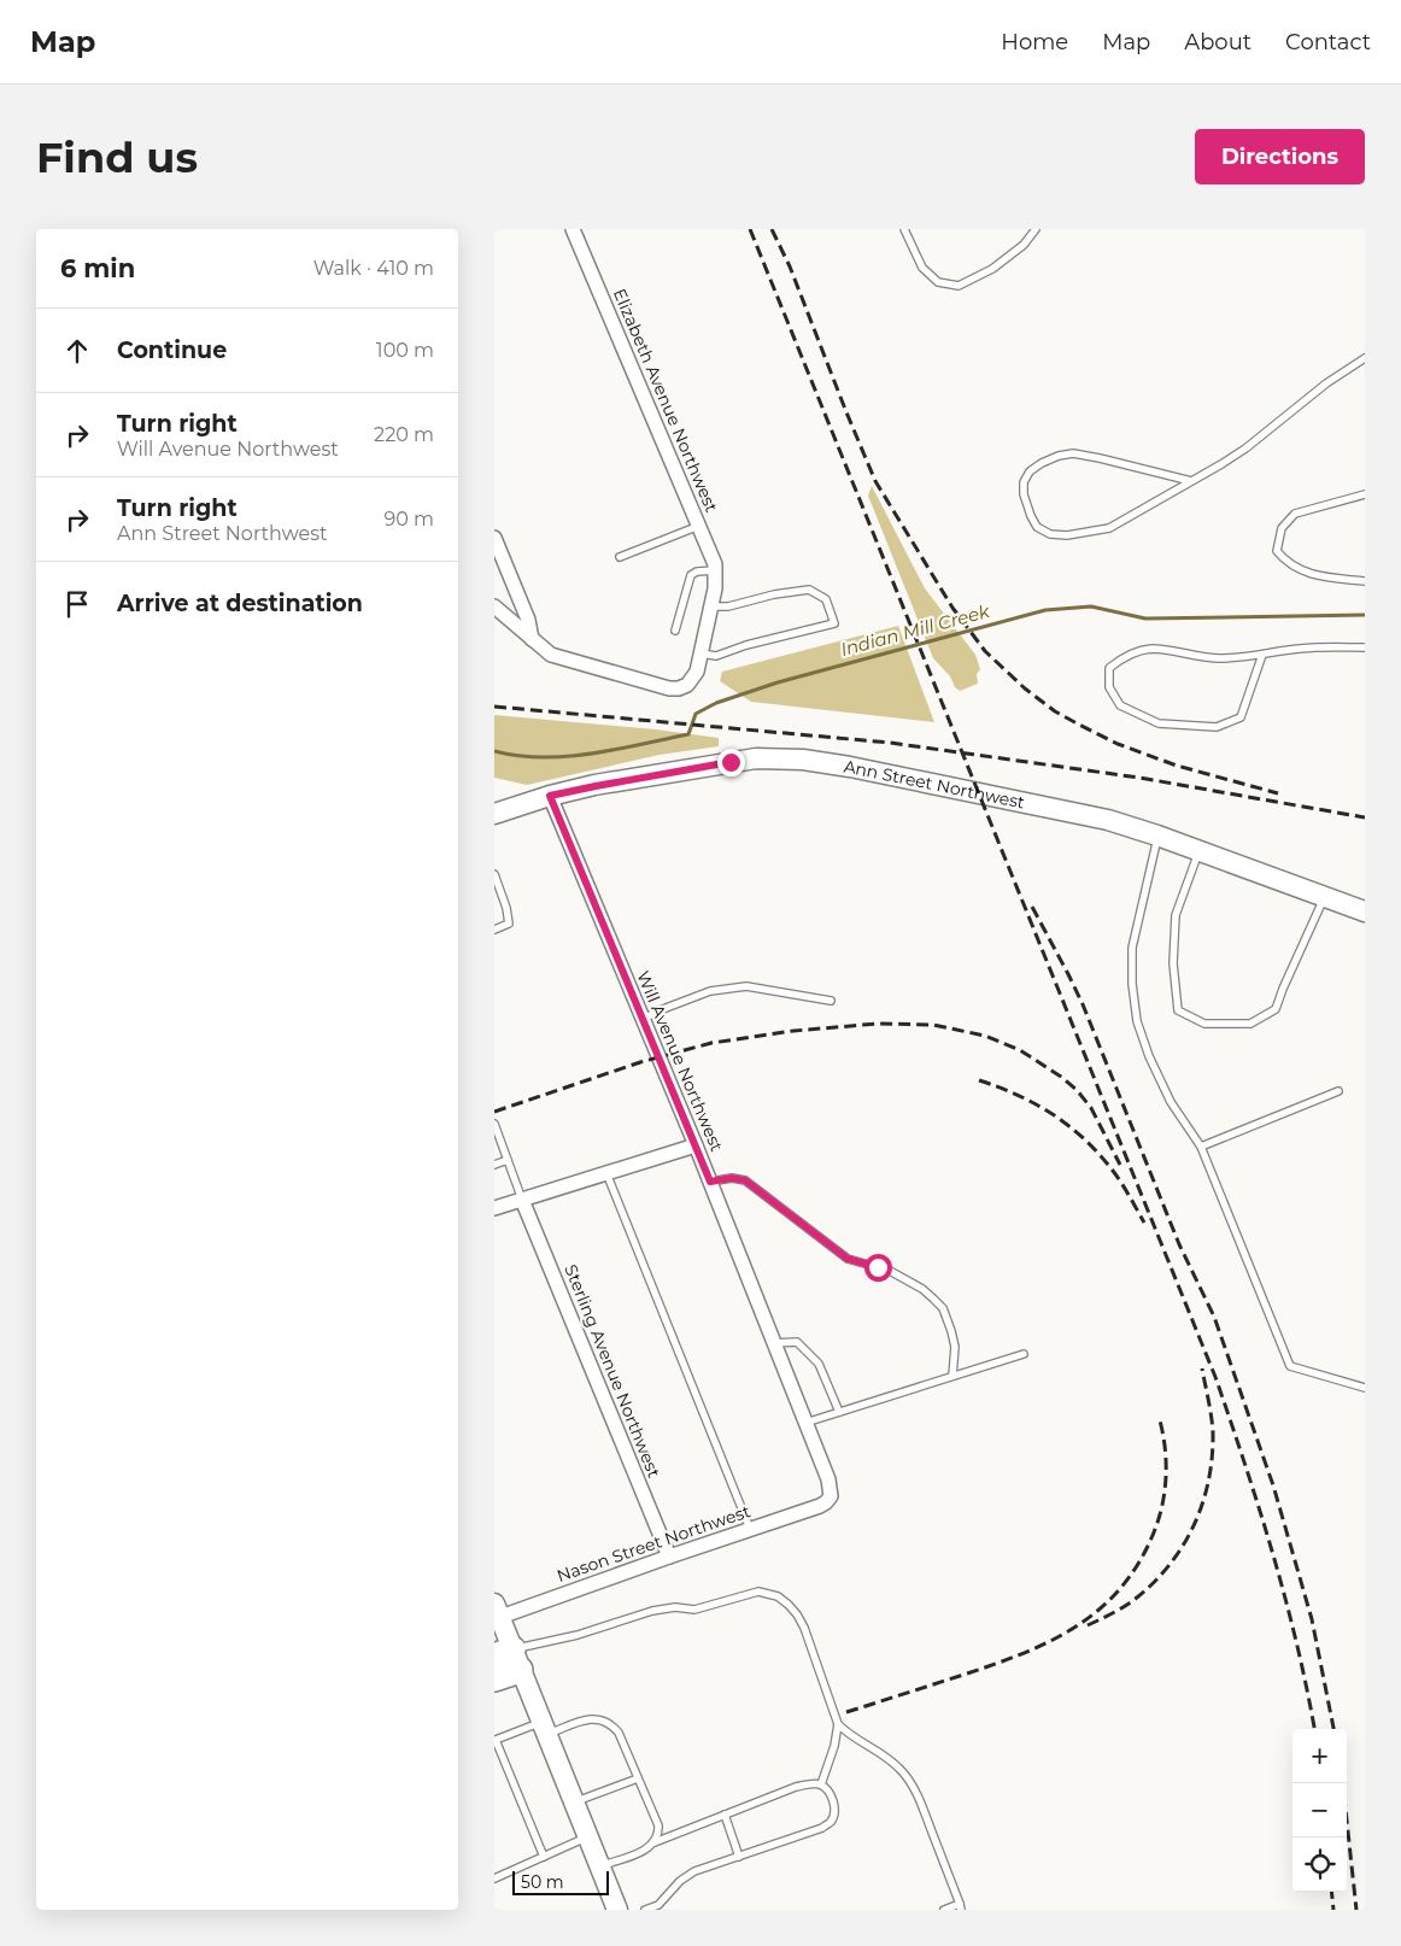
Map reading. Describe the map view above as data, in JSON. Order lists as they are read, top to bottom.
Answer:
{
  "streets": {
    "main road": ["Ann Street Northwest"],
    "street": [
      "Elizabeth Avenue Northwest",
      "Will Avenue Northwest",
      "Sterling Avenue Northwest",
      "Nason Street Northwest"
    ]
  },
  "crossings": [
    ["Ann Street Northwest", "Will Avenue Northwest"],
    ["Will Avenue Northwest", "Nason Street Northwest"],
    ["Sterling Avenue Northwest", "Nason Street Northwest"]
  ],
  "water": ["Indian Mill Creek"],
  "scale_bar": "50 m",
  "page": {
    "header": "Map",
    "nav": [
      "Home",
      "Map",
      "About",
      "Contact"
    ],
    "buttons": "Directions",
    "title": "Find us",
    "heading": ["6 min", "Walk · 410 m"],
    "list": [
      ["Continue", "100 m"],
      ["Turn right", "Will Avenue Northwest", "220 m"],
      ["Turn right", "Ann Street Northwest", "90 m"],
      "Arrive at destination"
    ],
    "map_buttons": ["+", "−"],
    "scale": "50 m"
  }
}
